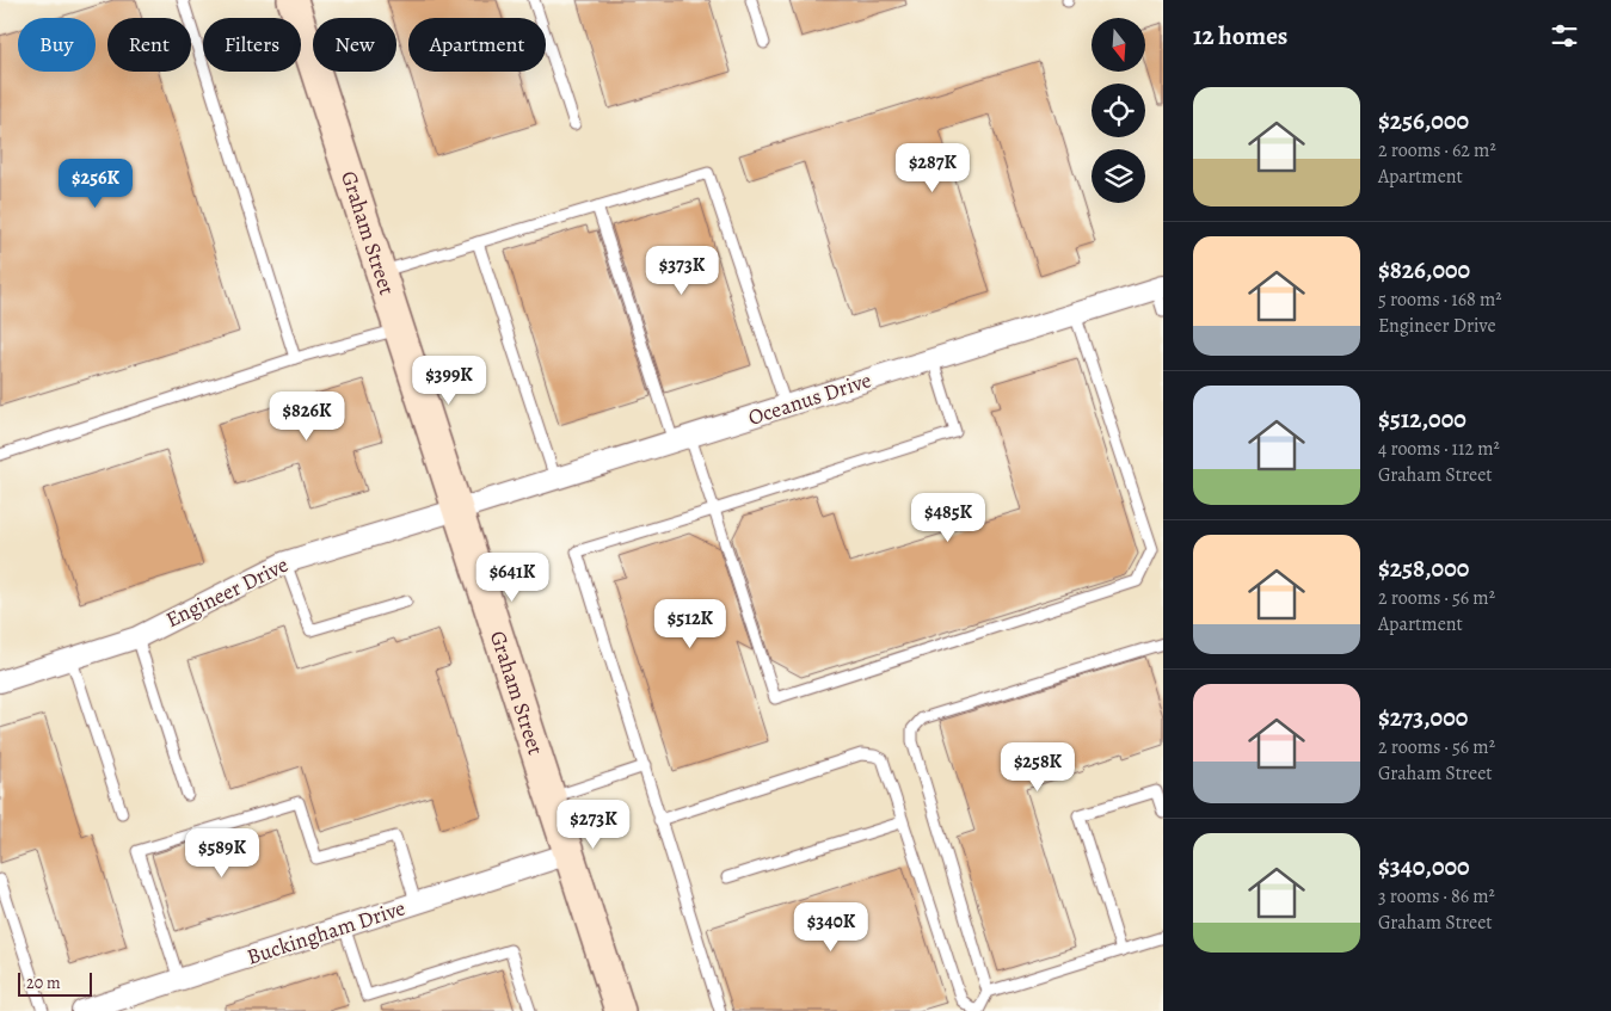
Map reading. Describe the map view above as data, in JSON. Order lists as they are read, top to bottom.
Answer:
{
  "streets": {
    "street": [
      "Graham Street",
      "Oceanus Drive",
      "Engineer Drive",
      "Buckingham Drive"
    ]
  },
  "crossings": [
    ["Graham Street", "Oceanus Drive"],
    ["Graham Street", "Engineer Drive"],
    ["Graham Street", "Buckingham Drive"],
    ["Oceanus Drive", "Engineer Drive"]
  ],
  "scale_bar": "20 m",
  "north": "bottom",
  "page": {
    "heading": "12 homes",
    "chip": [
      "Buy",
      "Rent",
      "Filters",
      "New",
      "Apartment"
    ],
    "list": [
      {
        "name": "$256,000",
        "note": "2 rooms · 62 m² · Apartment"
      },
      {
        "name": "$826,000",
        "note": "5 rooms · 168 m² · Engineer Drive"
      },
      {
        "name": "$512,000",
        "note": "4 rooms · 112 m² · Graham Street"
      },
      {
        "name": "$258,000",
        "note": "2 rooms · 56 m² · Apartment"
      },
      {
        "name": "$273,000",
        "note": "2 rooms · 56 m² · Graham Street"
      },
      {
        "name": "$340,000",
        "note": "3 rooms · 86 m² · Graham Street"
      }
    ],
    "price": [
      "$287K",
      "$256K",
      "$373K",
      "$399K",
      "$826K",
      "$485K",
      "$641K",
      "$512K",
      "$258K",
      "$273K",
      "$589K",
      "$340K"
    ],
    "scale": "20 m"
  }
}
